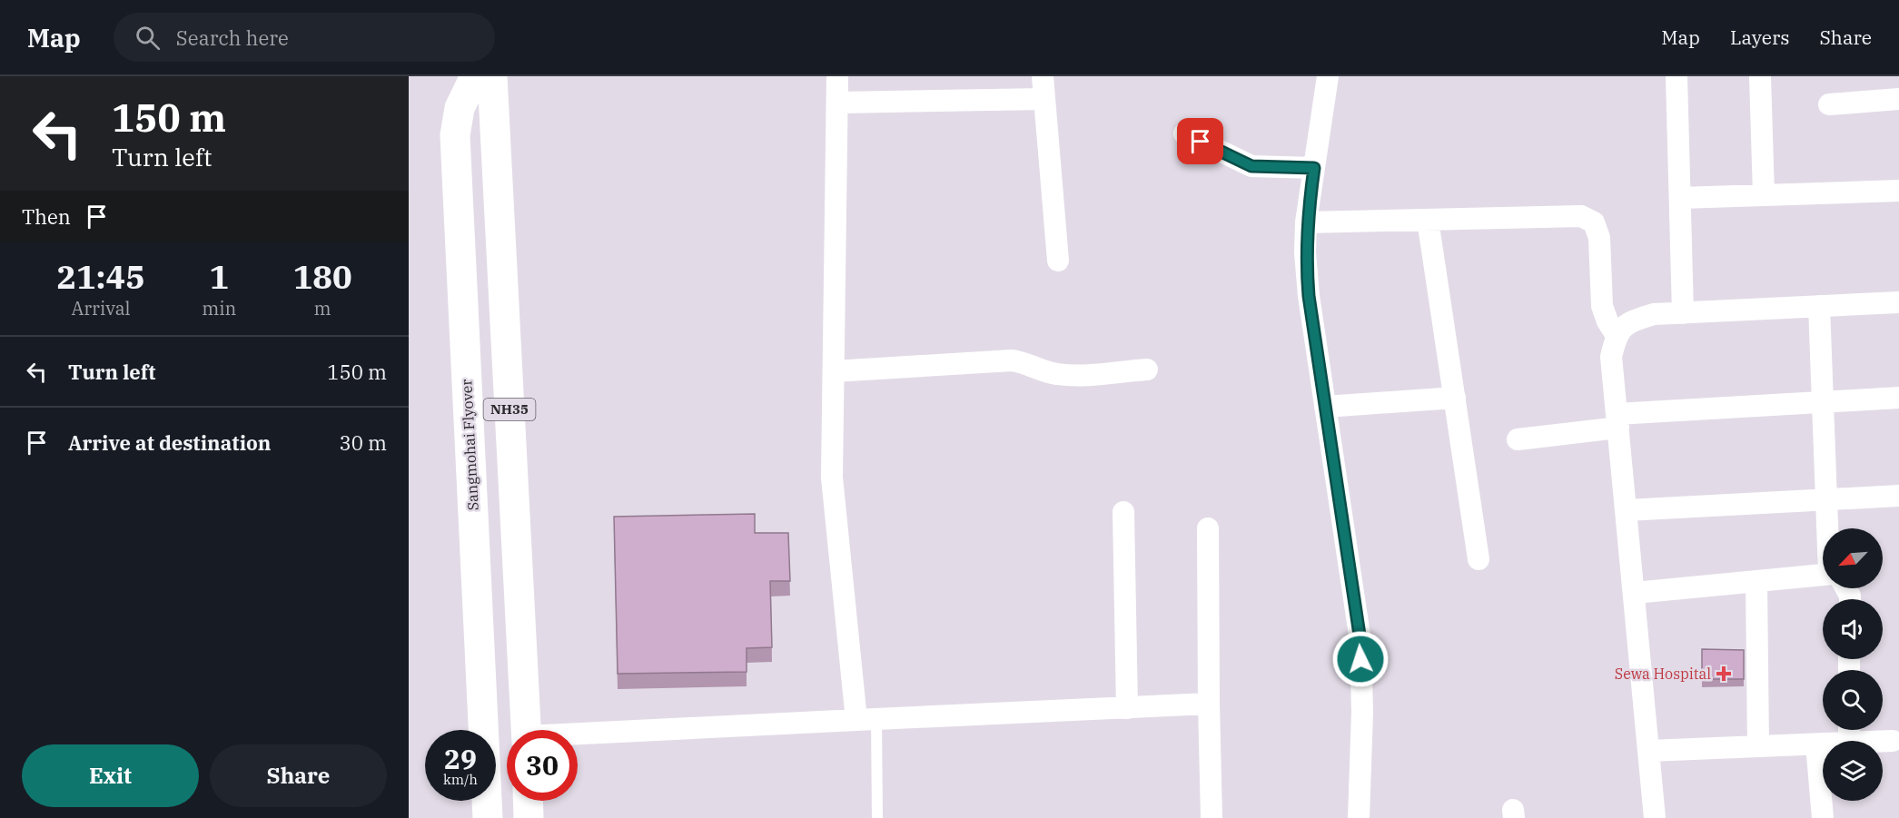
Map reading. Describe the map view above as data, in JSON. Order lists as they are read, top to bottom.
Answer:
{
  "streets": {
    "main road": ["NH35", "Sangmohai Flyover"]
  },
  "places": {
    "health": ["Sewa Hospital"]
  },
  "north": "bottom left",
  "page": {
    "header": "Map",
    "search": "Search here",
    "nav": ["Map", "Layers", "Share"],
    "turn": ["150 m", "Turn left"],
    "then": "Then",
    "eta": [
      "21:45",
      "Arrival",
      "1",
      "min",
      "180",
      "m"
    ],
    "list": [
      {
        "name": "Turn left",
        "value": "150 m"
      },
      {
        "name": "Arrive at destination",
        "value": "30 m"
      }
    ],
    "speed": "29 km/h",
    "limit": "30",
    "buttons": ["Exit", "Share"]
  }
}
